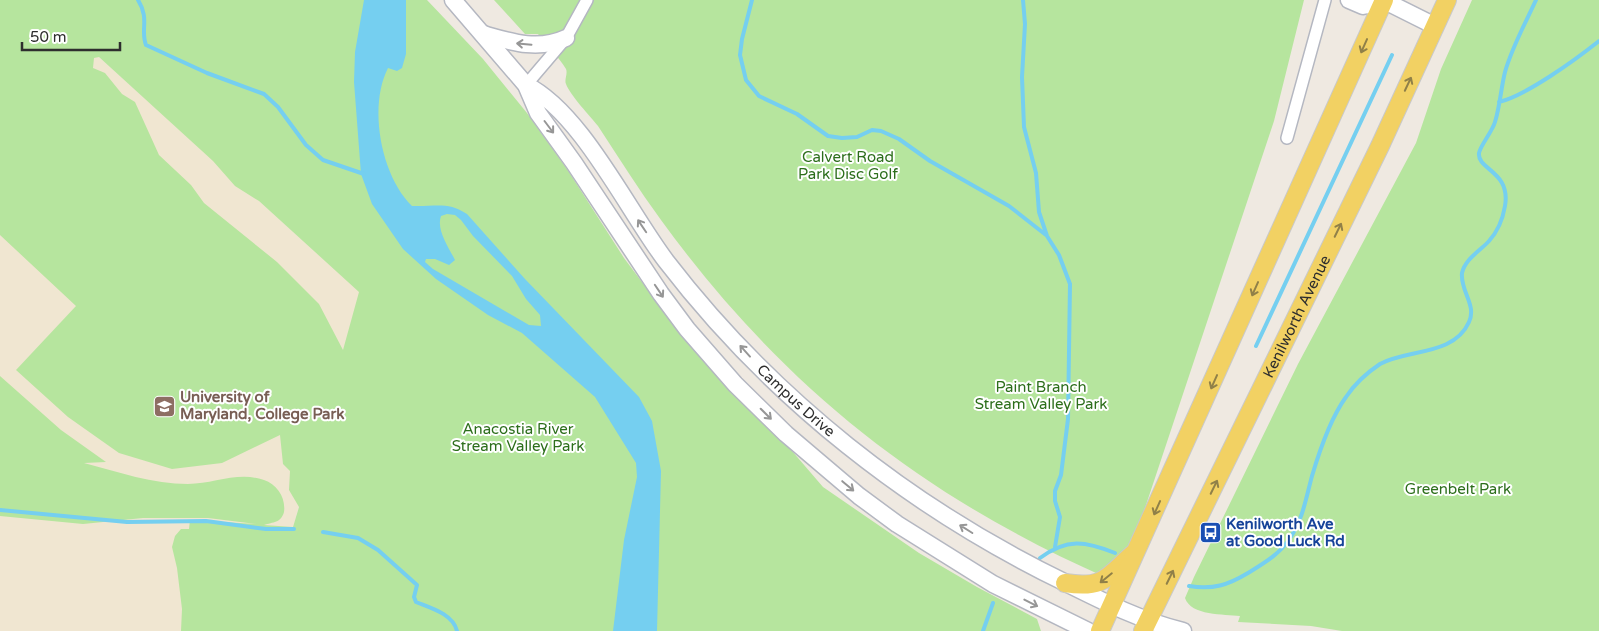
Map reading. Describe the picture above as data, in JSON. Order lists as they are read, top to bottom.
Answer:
{
  "streets": {
    "main road": ["Kenilworth Avenue", "Campus Drive"]
  },
  "crossings": [
    ["Kenilworth Avenue", "Campus Drive"]
  ],
  "parks": [
    "Calvert Road Park Disc Golf",
    "Paint Branch Stream Valley Park",
    "Anacostia River Stream Valley Park",
    "Greenbelt Park"
  ],
  "places": {
    "school or university": ["University of Maryland, College Park"],
    "bus stop": ["Kenilworth Ave at Good Luck Rd"]
  },
  "scale_bar": "50 m"
}
